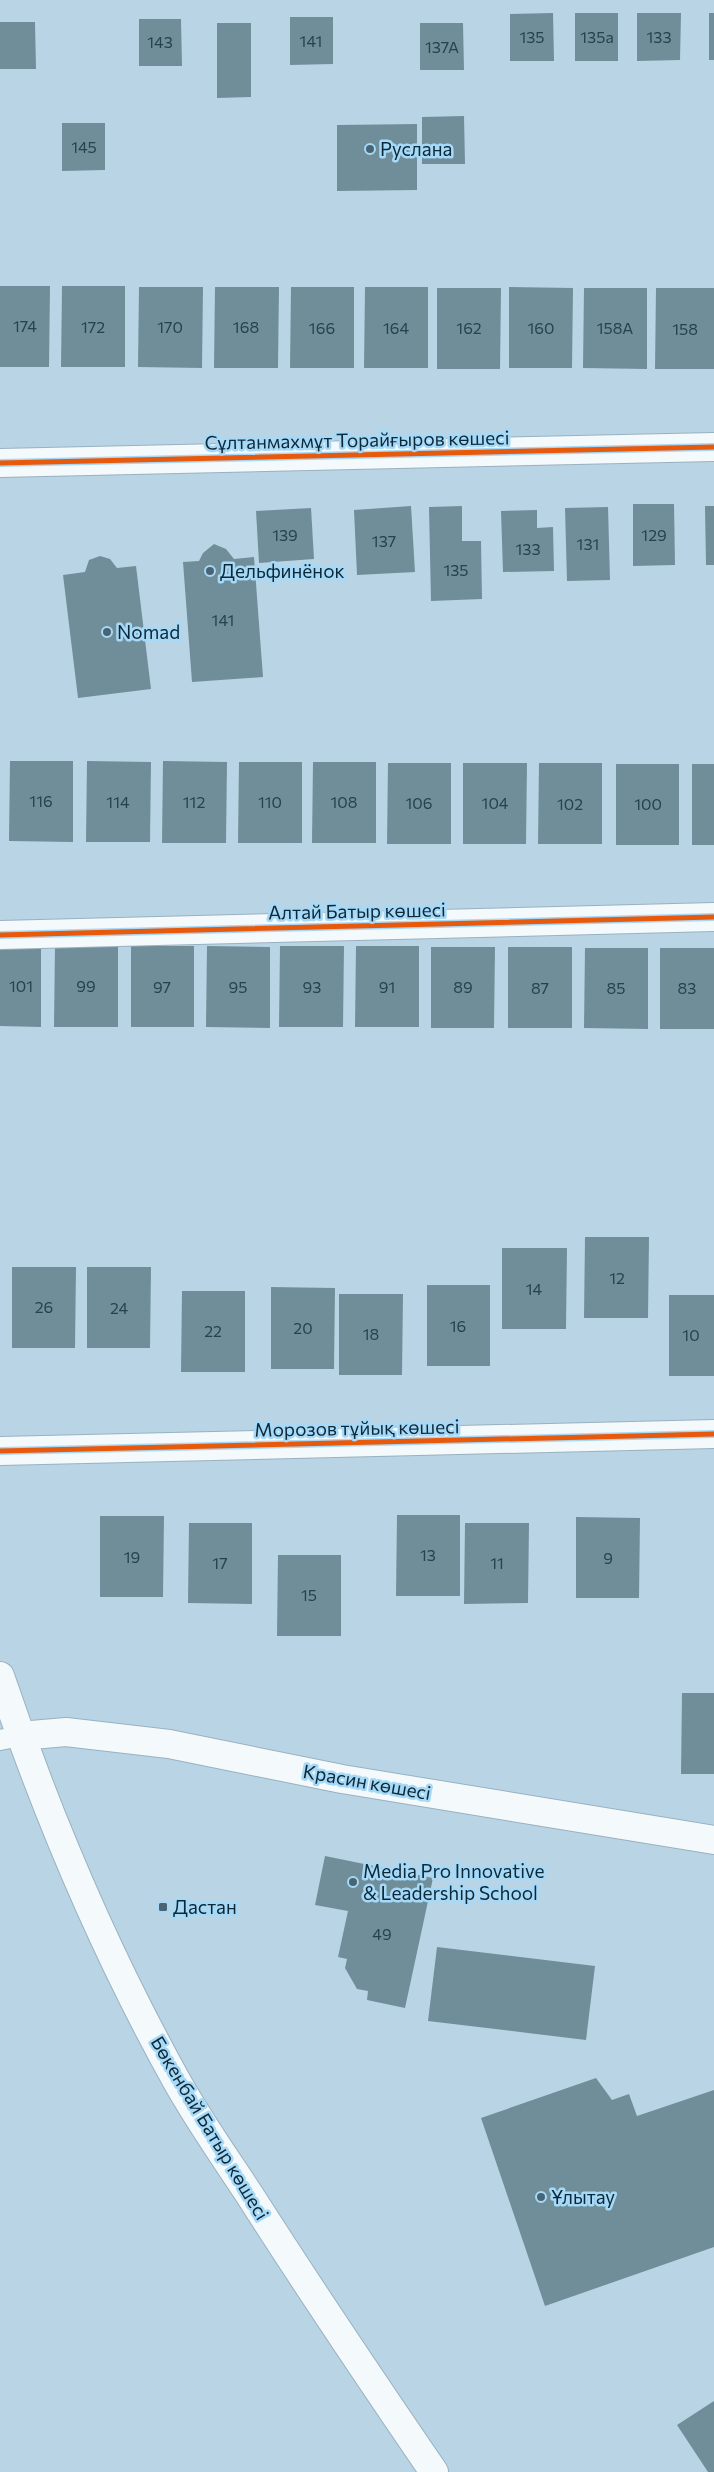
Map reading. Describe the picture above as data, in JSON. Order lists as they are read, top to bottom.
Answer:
{
  "streets": {
    "street": [
      "Сұлтанмахмұт Торайғыров көшесі",
      "Алтай Батыр көшесі",
      "Морозов тұйық көшесі",
      "Красин көшесі",
      "Бөкенбай Батыр көшесі"
    ]
  },
  "crossings": [
    ["Красин көшесі", "Бөкенбай Батыр көшесі"]
  ],
  "places": {
    "other": [
      "Руслана",
      "Дельфинёнок",
      "Nomad",
      "Media Pro Innovative & Leadership School",
      "Ұлытау"
    ],
    "transit": ["Дастан"]
  },
  "house_numbers": [
    "135",
    "135а",
    "133",
    "141",
    "143",
    "137А",
    "145",
    "174",
    "172",
    "170",
    "168",
    "166",
    "164",
    "162",
    "160",
    "158А",
    "158",
    "139",
    "129",
    "137",
    "131",
    "133",
    "135",
    "141",
    "116",
    "114",
    "112",
    "110",
    "108",
    "106",
    "104",
    "102",
    "100",
    "101",
    "99",
    "97",
    "95",
    "93",
    "91",
    "89",
    "87",
    "85",
    "83",
    "12",
    "14",
    "26",
    "24",
    "16",
    "20",
    "22",
    "18",
    "10",
    "13",
    "19",
    "9",
    "17",
    "11",
    "15",
    "49"
  ]
}
